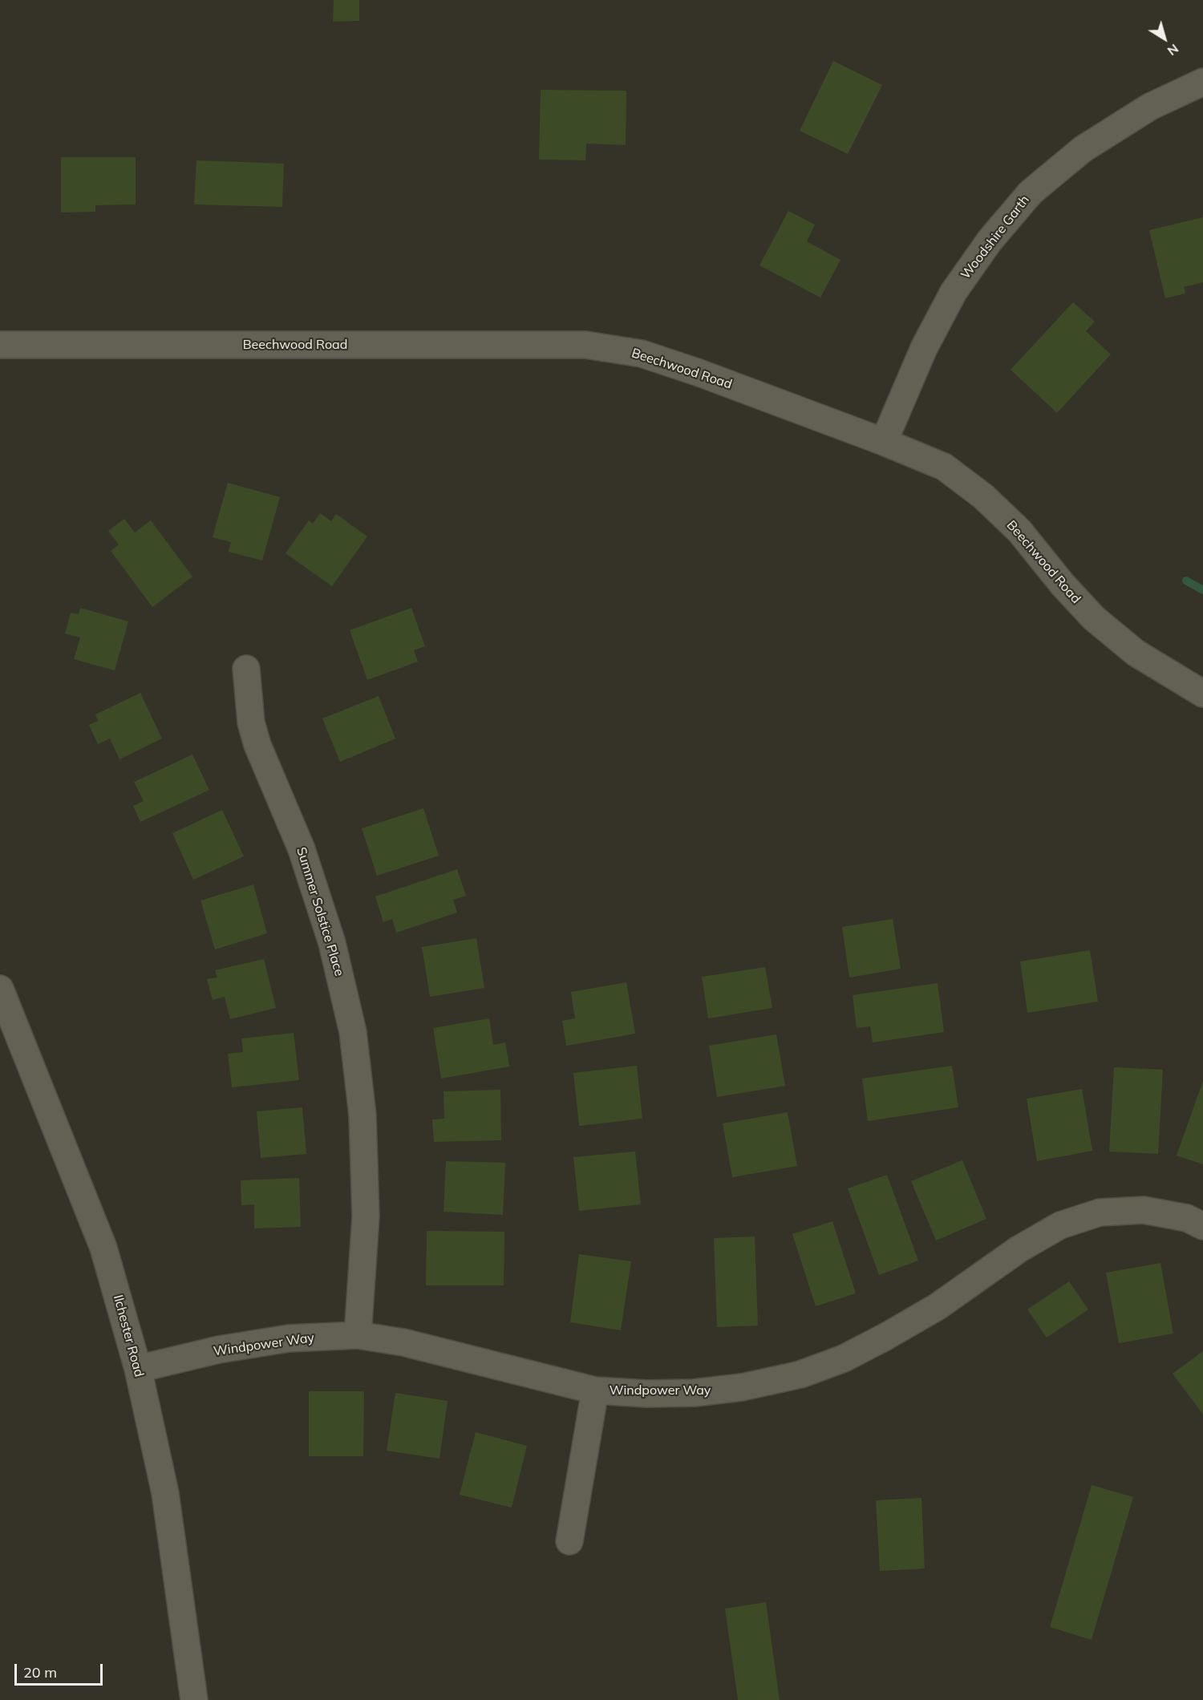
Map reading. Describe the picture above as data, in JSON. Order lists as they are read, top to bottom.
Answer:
{
  "streets": {
    "street": [
      "Woodshire Garth",
      "Beechwood Road",
      "Summer Solstice Place",
      "Ilchester Road",
      "Windpower Way"
    ]
  },
  "crossings": [
    ["Woodshire Garth", "Beechwood Road"],
    ["Summer Solstice Place", "Windpower Way"],
    ["Ilchester Road", "Windpower Way"]
  ],
  "scale_bar": "20 m",
  "north": "bottom right"
}
